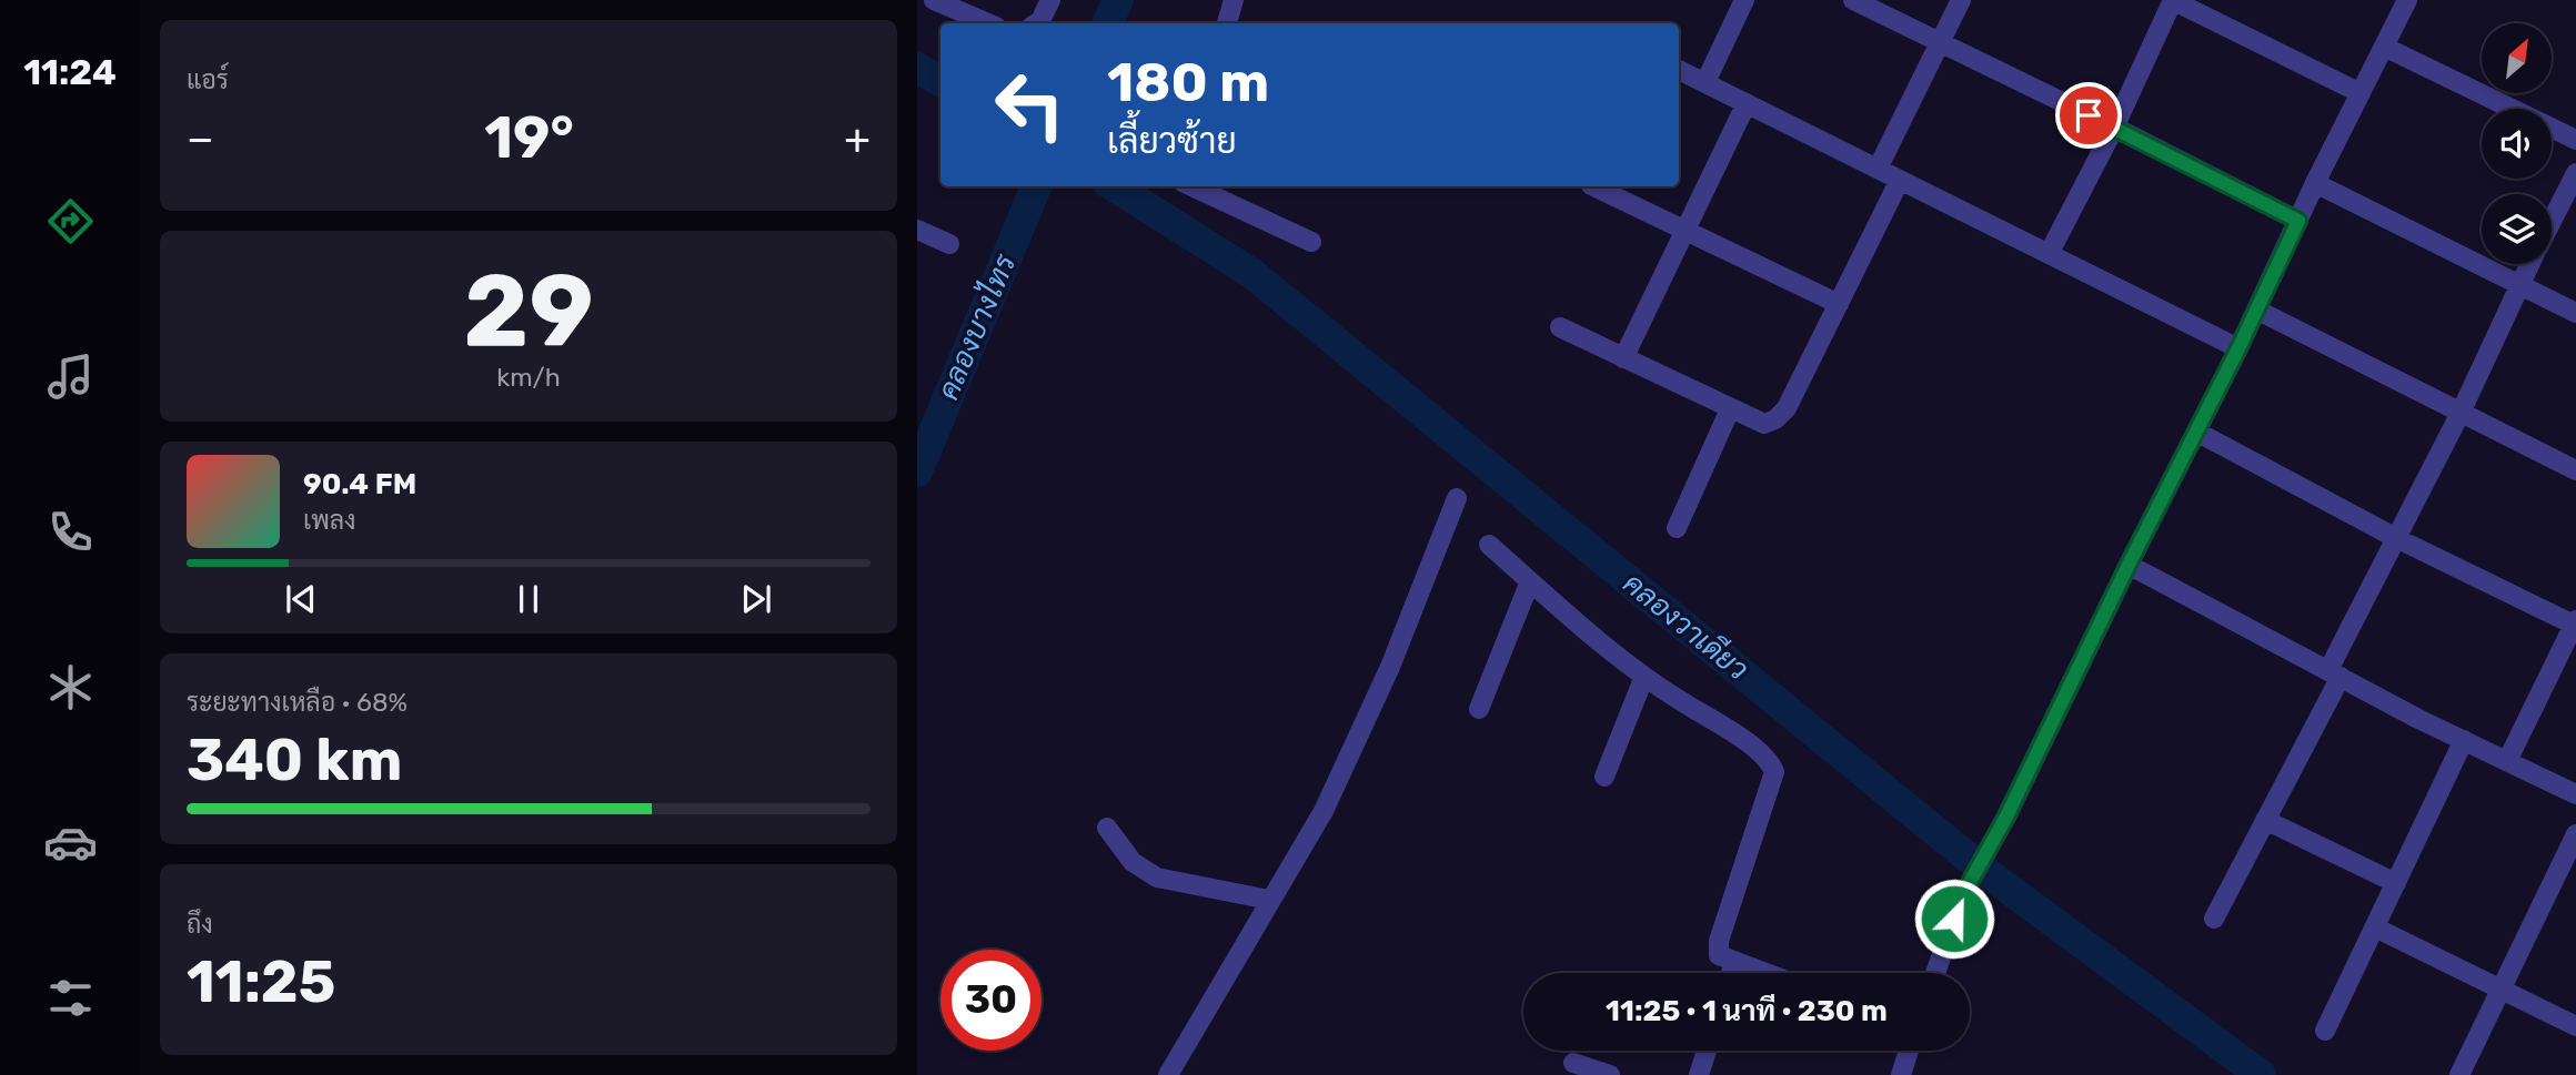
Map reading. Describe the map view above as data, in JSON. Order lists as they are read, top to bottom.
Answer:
{
  "water": ["คลองบางไทร", "คลองวาเดียว"],
  "north": "top right",
  "page": {
    "tabs": "11:24",
    "tile": [
      "แอร์",
      ["29", "km/h"],
      ["ระยะทางเหลือ · 68%", "340 km"],
      ["ถึง", "11:25"]
    ],
    "turn": ["180 m", "เลี้ยวซ้าย"],
    "heat": ["−", "19°", "+"],
    "song": ["90.4 FM", "เพลง"],
    "limit": "30",
    "trip": "11:25 · 1 นาที · 230 m"
  }
}
